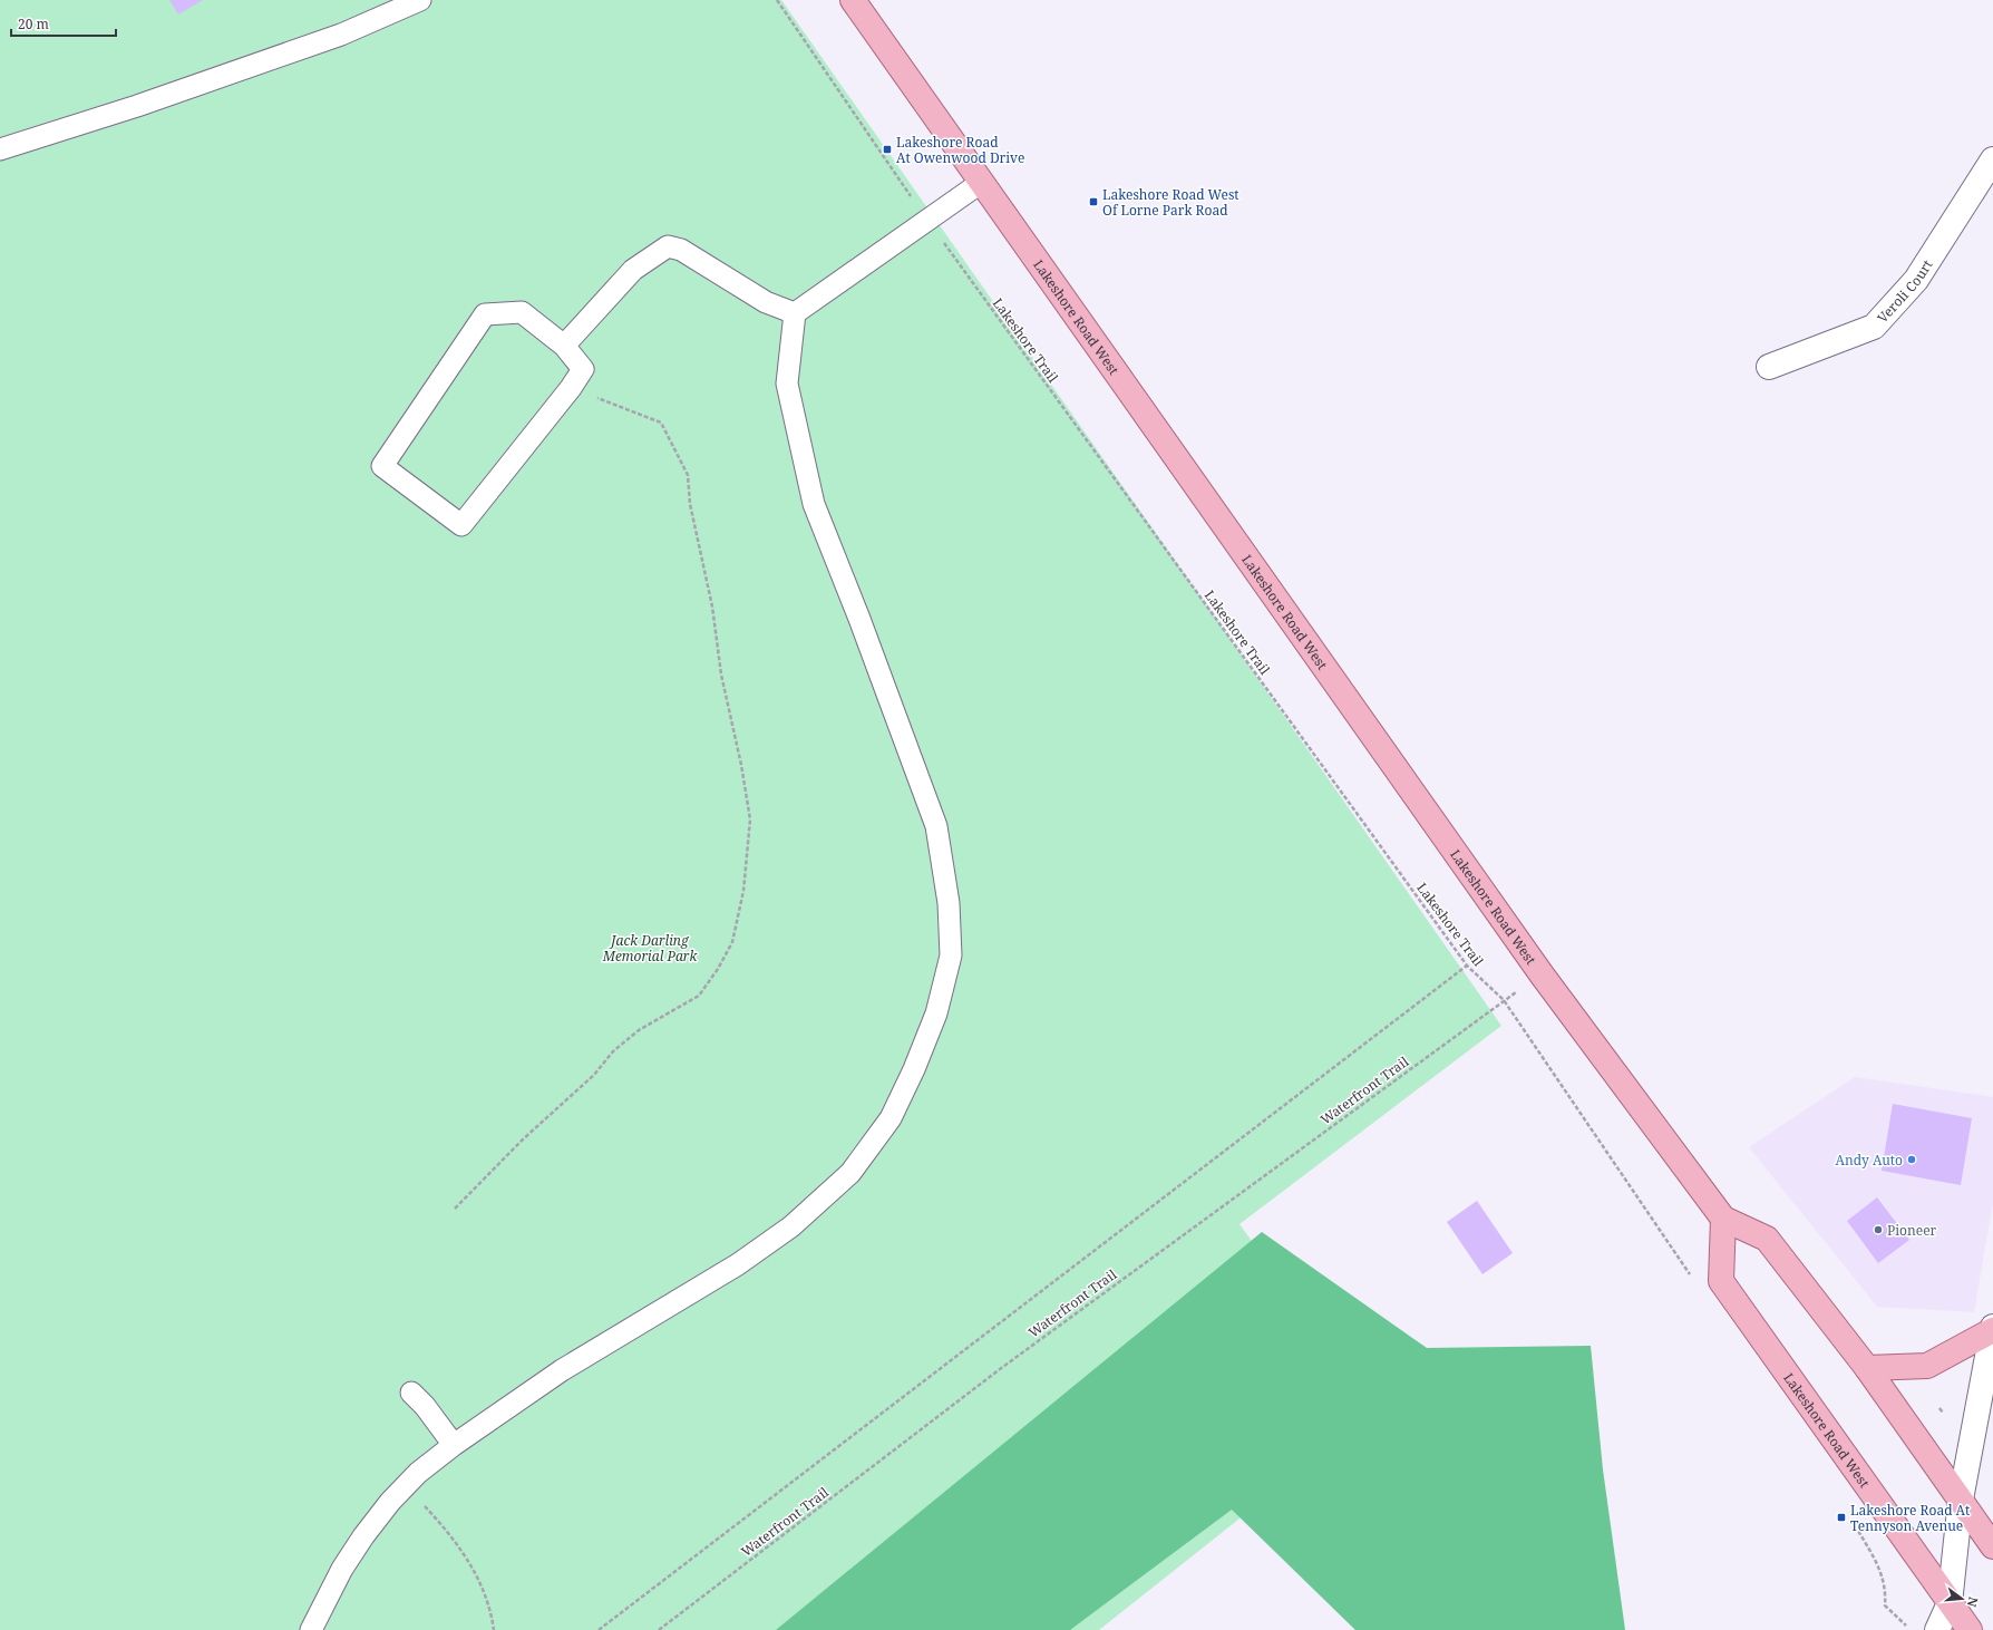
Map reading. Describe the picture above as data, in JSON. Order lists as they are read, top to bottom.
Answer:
{
  "streets": {
    "main road": ["Lakeshore Road West"],
    "street": ["Veroli Court"],
    "path": ["Lakeshore Trail", "Waterfront Trail"]
  },
  "crossings": [
    ["Lakeshore Trail", "Waterfront Trail"]
  ],
  "parks": ["Jack Darling Memorial Park"],
  "places": {
    "transit": ["Lakeshore Road At Owenwood Drive", "Lakeshore Road West Of Lorne Park Road", "Lakeshore Road At Tennyson Avenue"],
    "other": ["Andy Auto", "Pioneer"]
  },
  "scale_bar": "20 m",
  "north": "right"
}
